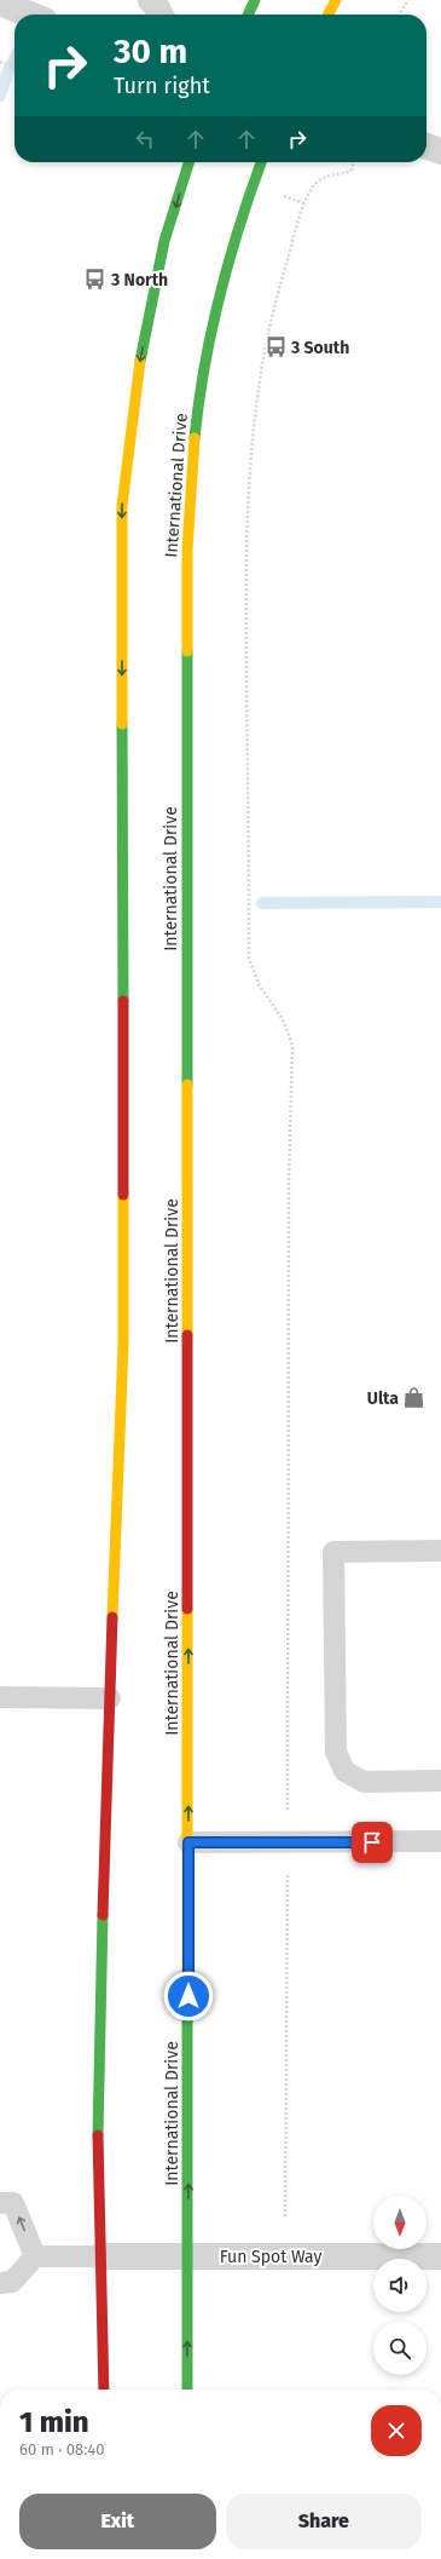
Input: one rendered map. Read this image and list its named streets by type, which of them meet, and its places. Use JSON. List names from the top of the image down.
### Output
{
  "streets": {
    "street": ["International Drive", "Fun Spot Way"]
  },
  "crossings": [
    ["International Drive", "Fun Spot Way"]
  ],
  "places": {
    "bus stop": ["3 North", "3 South"],
    "shop": ["Ulta"]
  },
  "north": "bottom",
  "page": {
    "turn": ["30 m", "Turn right"],
    "heading": ["1 min", "60 m · 08:40"],
    "buttons": ["Exit", "Share"]
  }
}
